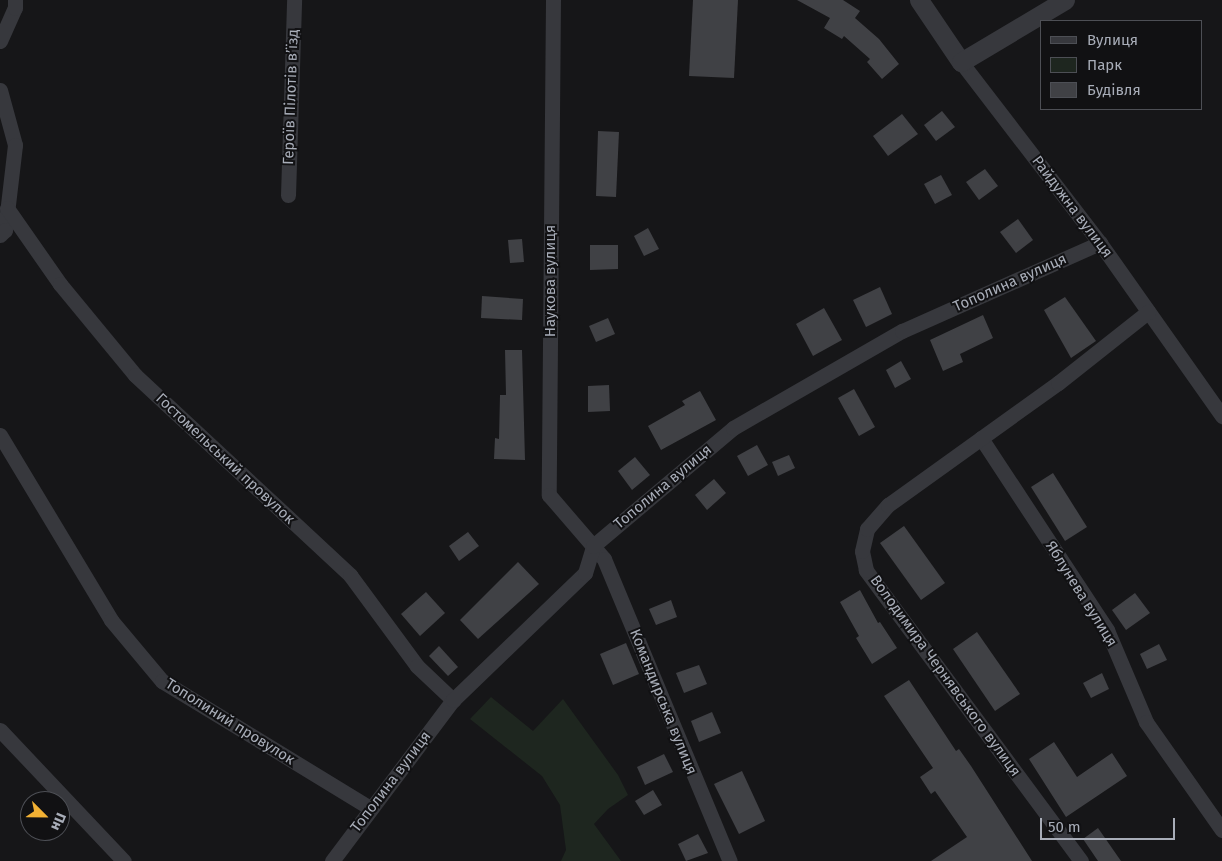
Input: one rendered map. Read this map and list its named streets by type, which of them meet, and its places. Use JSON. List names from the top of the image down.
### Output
{
  "streets": {
    "street": [
      "Героїв Пілотів в’їзд",
      "Райдужна вулиця",
      "Наукова вулиця",
      "Тополина вулиця",
      "Гостомельський провулок",
      "Яблунева вулиця",
      "Володимира Чернявського вулиця",
      "Командирська вулиця",
      "Тополиний провулок"
    ]
  },
  "crossings": [
    ["Райдужна вулиця", "Тополина вулиця"],
    ["Райдужна вулиця", "Володимира Чернявського вулиця"],
    ["Наукова вулиця", "Тополина вулиця"],
    ["Наукова вулиця", "Командирська вулиця"],
    ["Тополина вулиця", "Гостомельський провулок"],
    ["Тополина вулиця", "Командирська вулиця"],
    ["Тополина вулиця", "Тополиний провулок"],
    ["Яблунева вулиця", "Володимира Чернявського вулиця"]
  ],
  "legend": ["Вулиця", "Парк", "Будівля"],
  "scale_bar": "50 m",
  "north": "bottom right"
}
